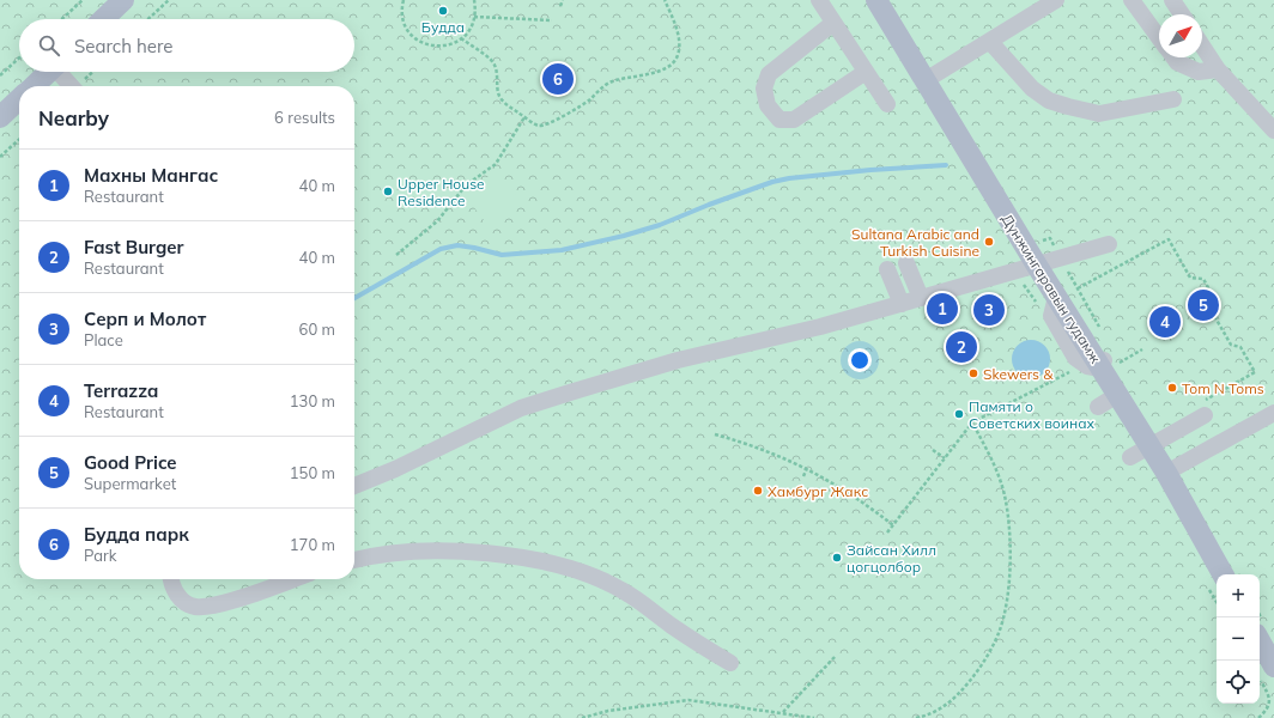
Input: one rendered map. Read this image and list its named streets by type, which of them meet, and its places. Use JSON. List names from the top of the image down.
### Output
{
  "streets": {
    "main road": ["Дүнжингаравын гудамж"]
  },
  "places": [
    "Будда",
    "Upper House Residence",
    "Sultana Arabic and Turkish Cuisine",
    "Skewers &",
    "Tom N Toms",
    "Памяти о Советских воинах",
    "Хамбург Жакс",
    "Зайсан Хилл цогцолбор"
  ],
  "north": "top right",
  "page": {
    "search": "Search here",
    "pins": [
      "6",
      "5",
      "1",
      "3",
      "4",
      "2"
    ],
    "heading": ["Nearby", "6 results"],
    "list": [
      {
        "mark": "1",
        "name": "Махны Мангас",
        "note": "Restaurant",
        "value": "40 m"
      },
      {
        "mark": "2",
        "name": "Fast Burger",
        "note": "Restaurant",
        "value": "40 m"
      },
      {
        "mark": "3",
        "name": "Серп и Молот",
        "note": "Place",
        "value": "60 m"
      },
      {
        "mark": "4",
        "name": "Terrazza",
        "note": "Restaurant",
        "value": "130 m"
      },
      {
        "mark": "5",
        "name": "Good Price",
        "note": "Supermarket",
        "value": "150 m"
      },
      {
        "mark": "6",
        "name": "Будда парк",
        "note": "Park",
        "value": "170 m"
      }
    ],
    "map_buttons": ["+", "−"]
  }
}
